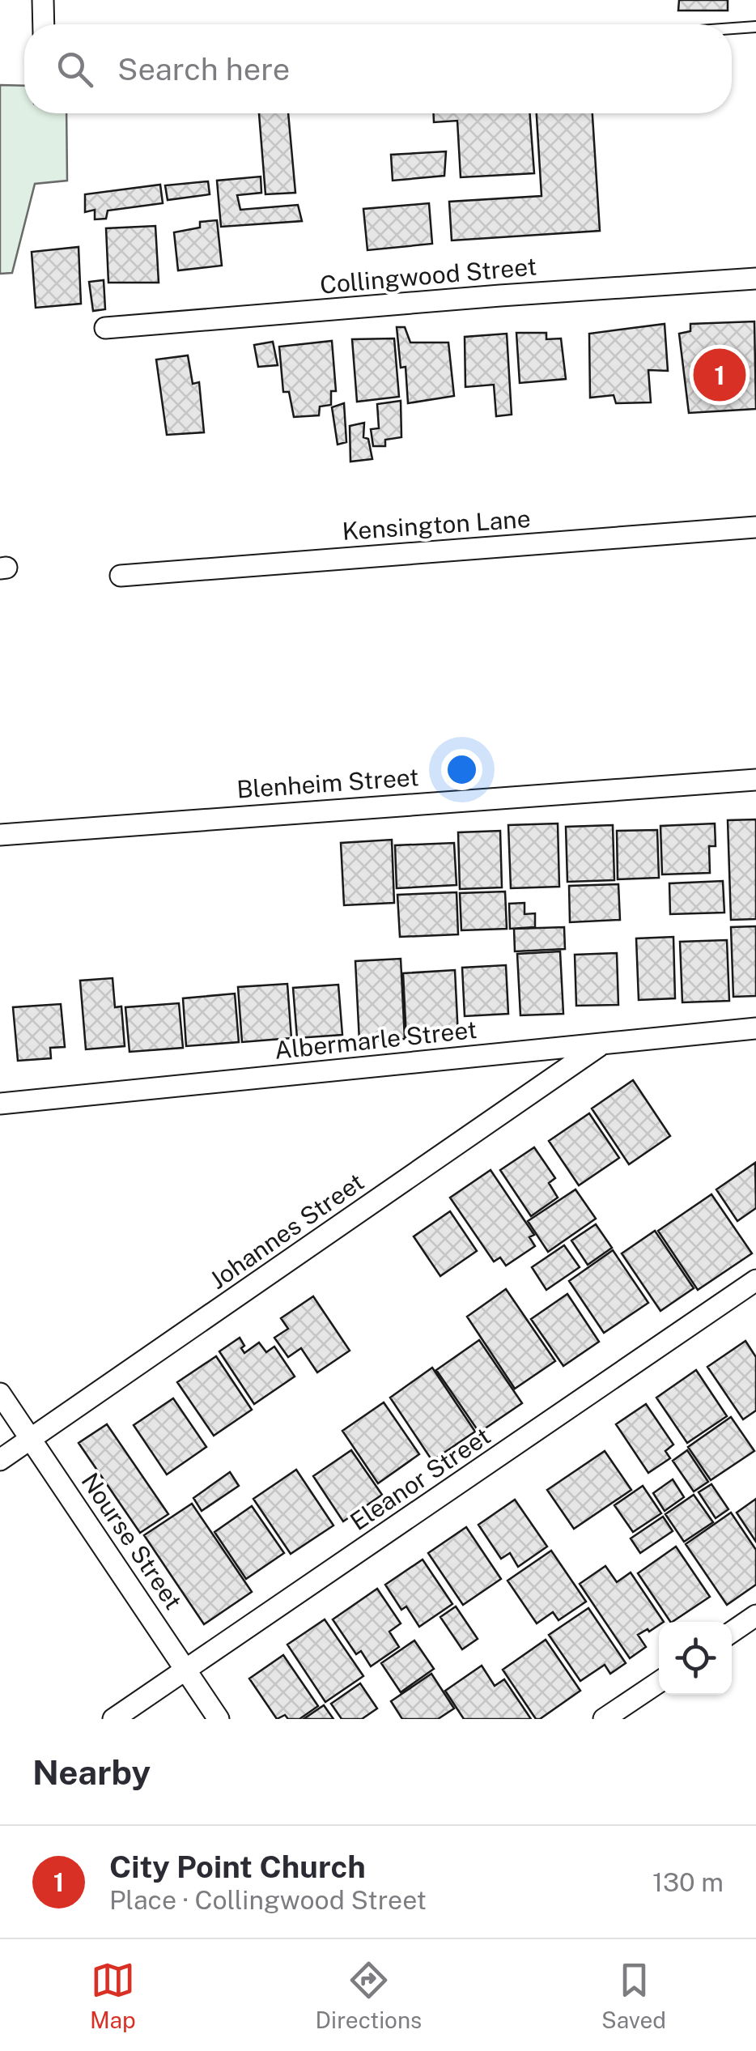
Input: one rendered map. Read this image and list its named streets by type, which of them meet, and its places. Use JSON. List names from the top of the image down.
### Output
{
  "streets": {
    "street": [
      "Collingwood Street",
      "Kensington Lane",
      "Blenheim Street",
      "Albermarle Street",
      "Johannes Street",
      "Eleanor Street",
      "Nourse Street"
    ]
  },
  "crossings": [
    ["Albermarle Street", "Johannes Street"],
    ["Johannes Street", "Nourse Street"],
    ["Eleanor Street", "Nourse Street"]
  ],
  "page": {
    "search": "Search here",
    "pins": "1",
    "heading": "Nearby",
    "list": [
      {
        "mark": "1",
        "name": "City Point Church",
        "note": "Place · Collingwood Street",
        "value": "130 m"
      }
    ],
    "nav": ["Map", "Directions", "Saved"]
  }
}
